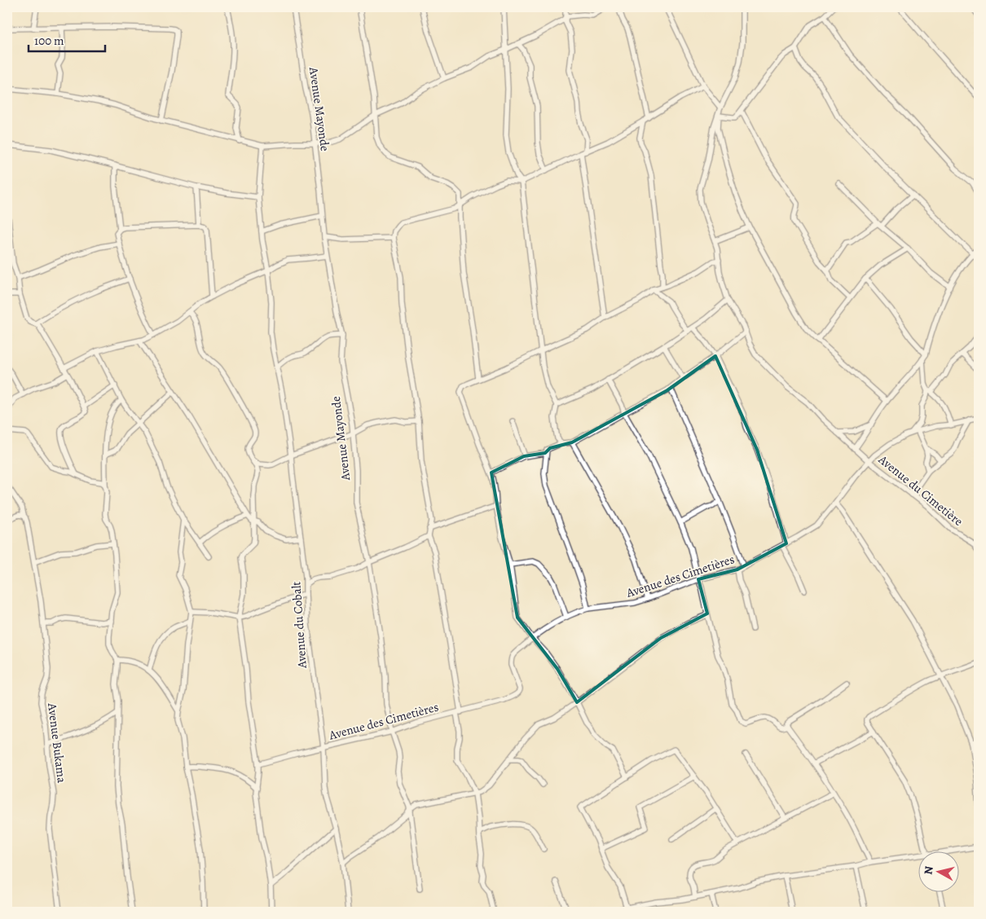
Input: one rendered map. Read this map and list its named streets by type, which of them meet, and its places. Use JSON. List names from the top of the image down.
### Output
{
  "streets": {
    "street": [
      "Avenue Mayonde",
      "Avenue du Cimetière",
      "Avenue des Cimetières",
      "Avenue du Cobalt",
      "Avenue Bukama"
    ]
  },
  "crossings": [
    ["Avenue Mayonde", "Avenue des Cimetières"],
    ["Avenue du Cimetière", "Avenue des Cimetières"],
    ["Avenue des Cimetières", "Avenue du Cobalt"]
  ],
  "scale_bar": "100 m",
  "north": "left"
}
